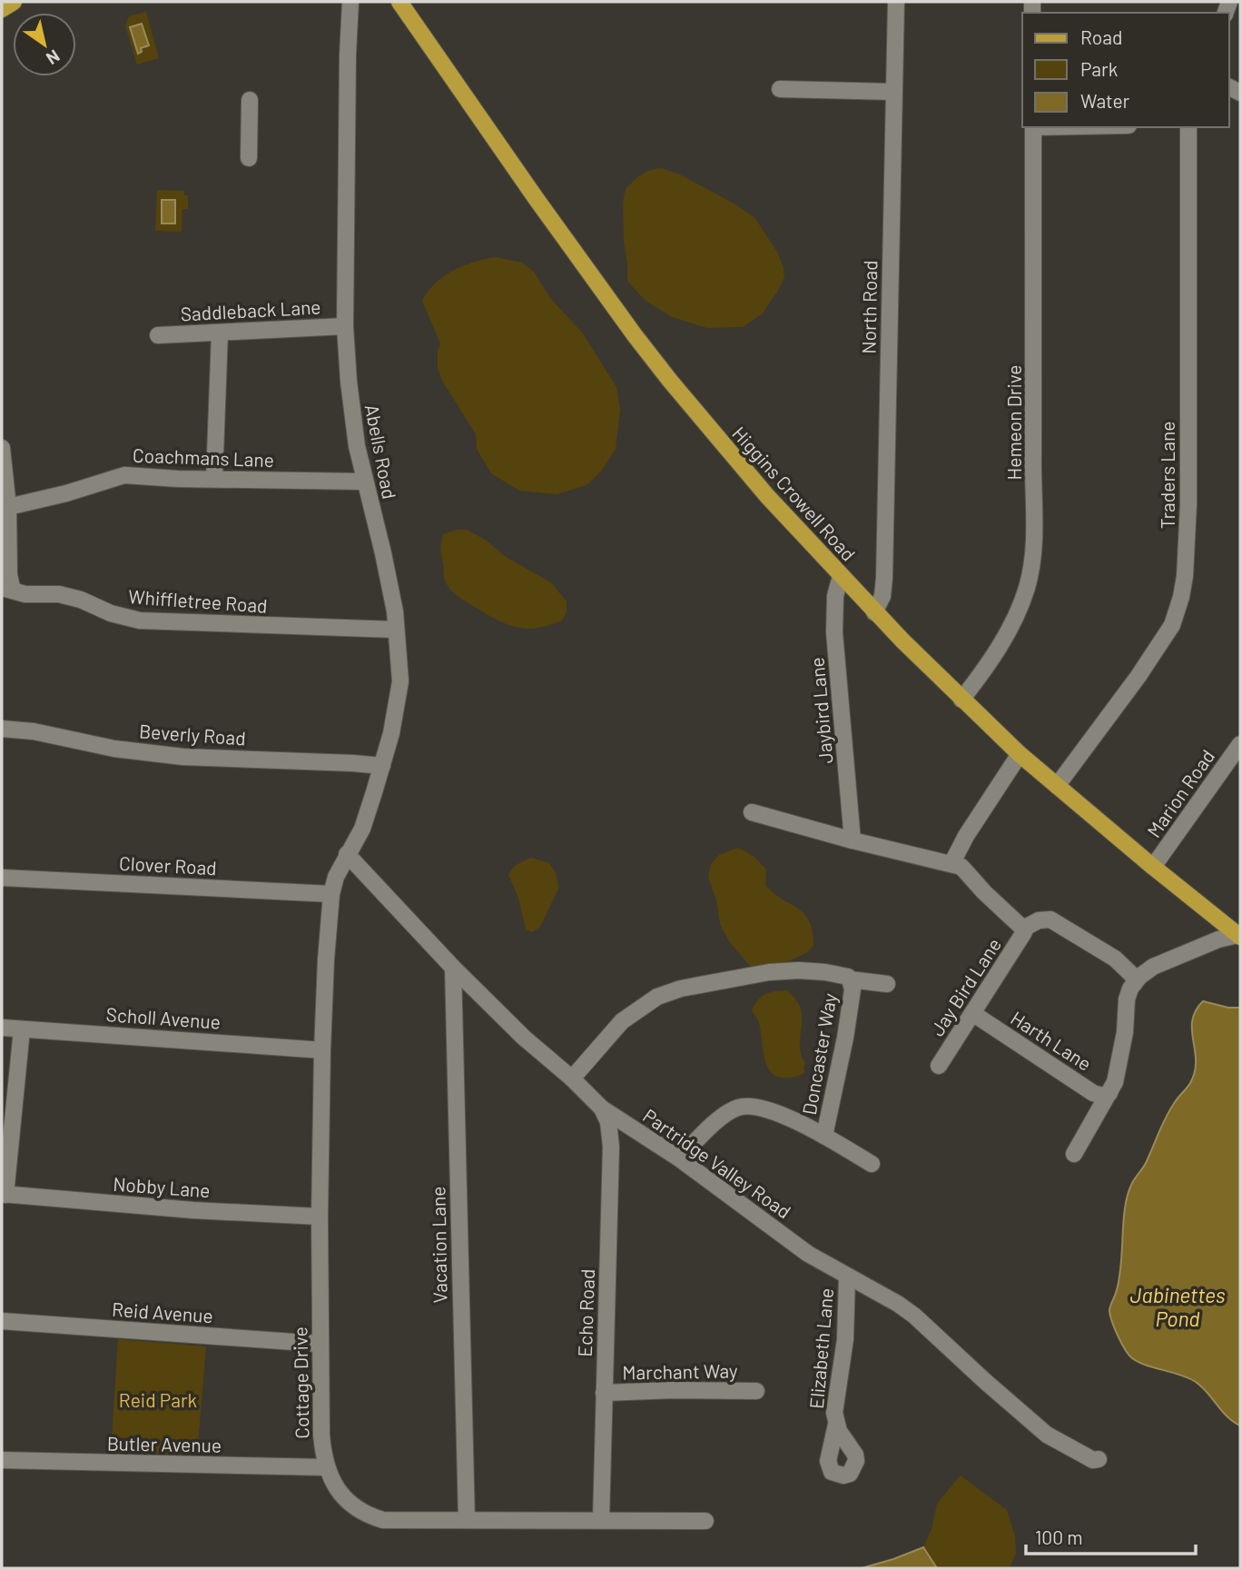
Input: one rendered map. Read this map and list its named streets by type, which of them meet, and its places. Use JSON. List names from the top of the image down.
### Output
{
  "streets": {
    "main road": ["Higgins Crowell Road"],
    "street": [
      "North Road",
      "Saddleback Lane",
      "Hemeon Drive",
      "Abells Road",
      "Coachmans Lane",
      "Traders Lane",
      "Whiffletree Road",
      "Jaybird Lane",
      "Beverly Road",
      "Marion Road",
      "Clover Road",
      "Jay Bird Lane",
      "Scholl Avenue",
      "Harth Lane",
      "Doncaster Way",
      "Partridge Valley Road",
      "Nobby Lane",
      "Vacation Lane",
      "Reid Avenue",
      "Echo Road",
      "Elizabeth Lane",
      "Marchant Way",
      "Cottage Drive",
      "Butler Avenue"
    ]
  },
  "crossings": [
    ["North Road", "Higgins Crowell Road"],
    ["Saddleback Lane", "Abells Road"],
    ["Hemeon Drive", "Higgins Crowell Road"],
    ["Abells Road", "Coachmans Lane"],
    ["Abells Road", "Whiffletree Road"],
    ["Abells Road", "Beverly Road"],
    ["Abells Road", "Clover Road"],
    ["Abells Road", "Partridge Valley Road"],
    ["Abells Road", "Cottage Drive"],
    ["Traders Lane", "Higgins Crowell Road"],
    ["Higgins Crowell Road", "Jaybird Lane"],
    ["Higgins Crowell Road", "Marion Road"],
    ["Clover Road", "Cottage Drive"],
    ["Jay Bird Lane", "Harth Lane"],
    ["Scholl Avenue", "Cottage Drive"],
    ["Partridge Valley Road", "Vacation Lane"],
    ["Partridge Valley Road", "Echo Road"],
    ["Partridge Valley Road", "Elizabeth Lane"],
    ["Nobby Lane", "Cottage Drive"],
    ["Vacation Lane", "Cottage Drive"],
    ["Reid Avenue", "Cottage Drive"],
    ["Echo Road", "Marchant Way"],
    ["Echo Road", "Cottage Drive"],
    ["Cottage Drive", "Butler Avenue"]
  ],
  "water": ["Jabinettes Pond"],
  "parks": ["Reid Park"],
  "legend": ["Road", "Park", "Water"],
  "scale_bar": "100 m",
  "north": "bottom right"
}
